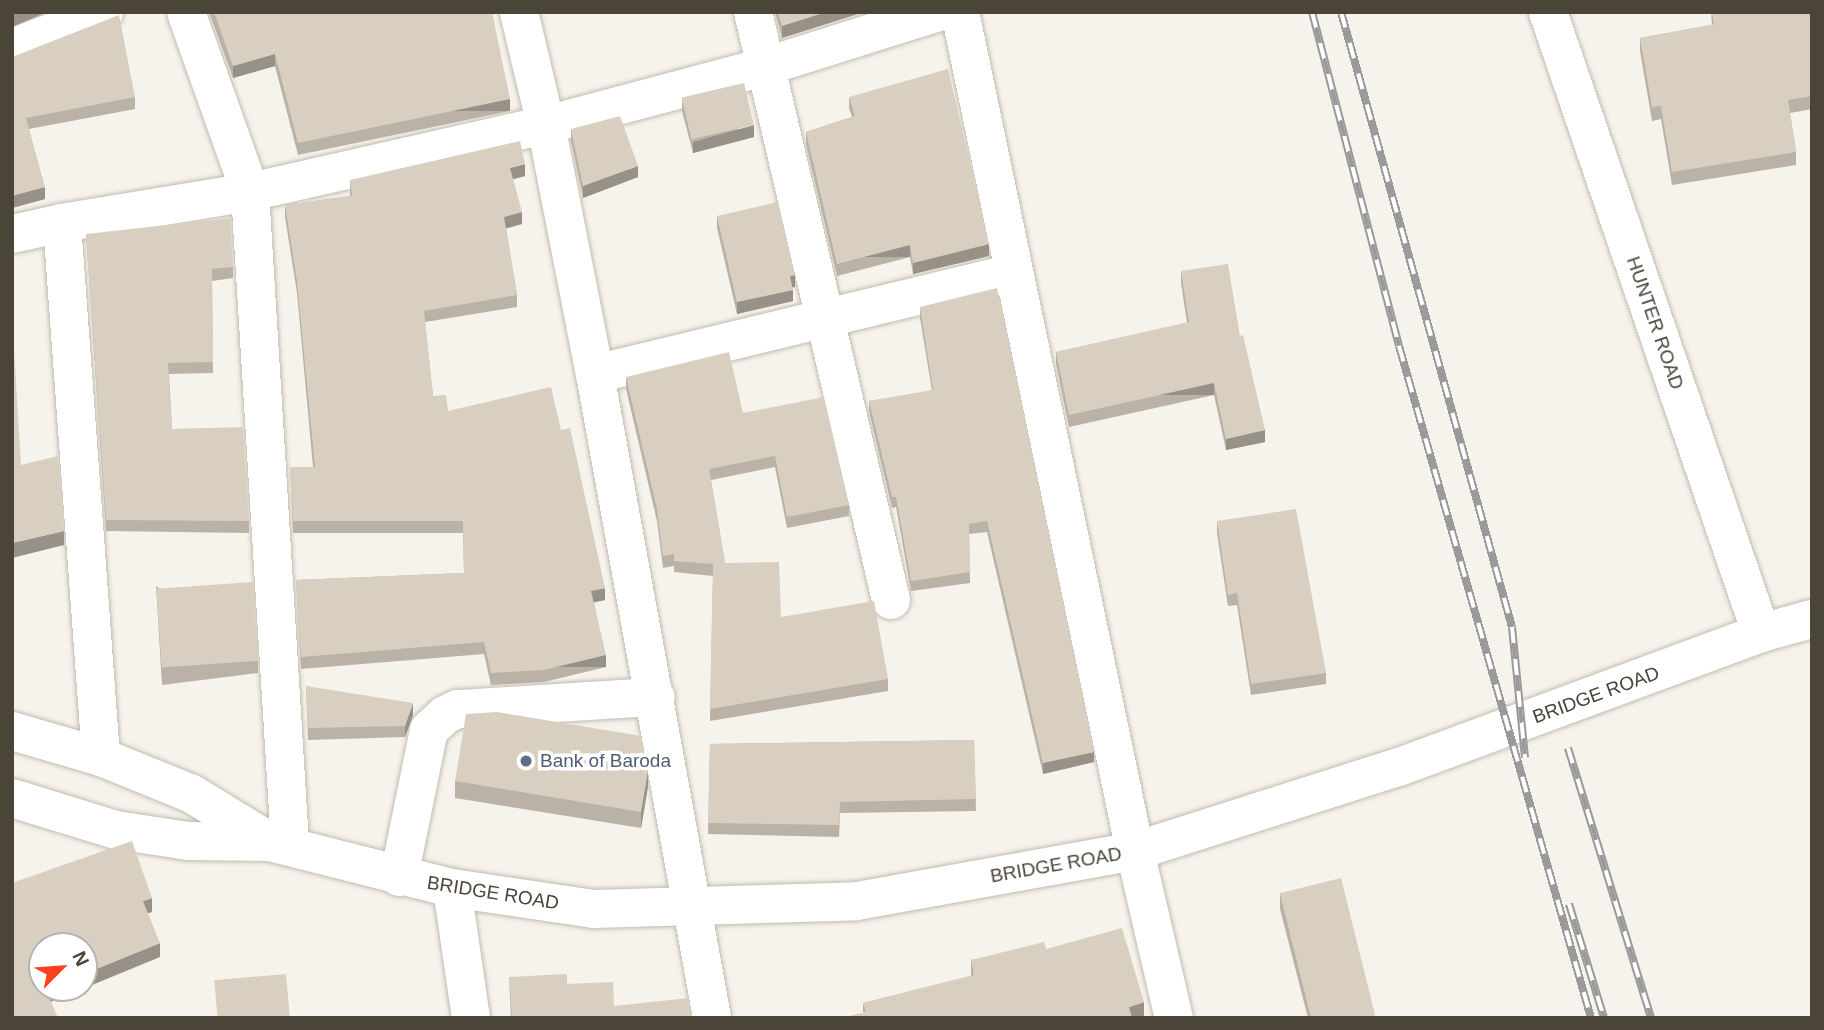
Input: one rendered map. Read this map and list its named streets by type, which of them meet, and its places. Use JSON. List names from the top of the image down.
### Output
{
  "streets": {
    "street": ["HUNTER ROAD", "BRIDGE ROAD"]
  },
  "crossings": [
    ["HUNTER ROAD", "BRIDGE ROAD"]
  ],
  "places": ["Bank of Baroda"],
  "north": "top right"
}
